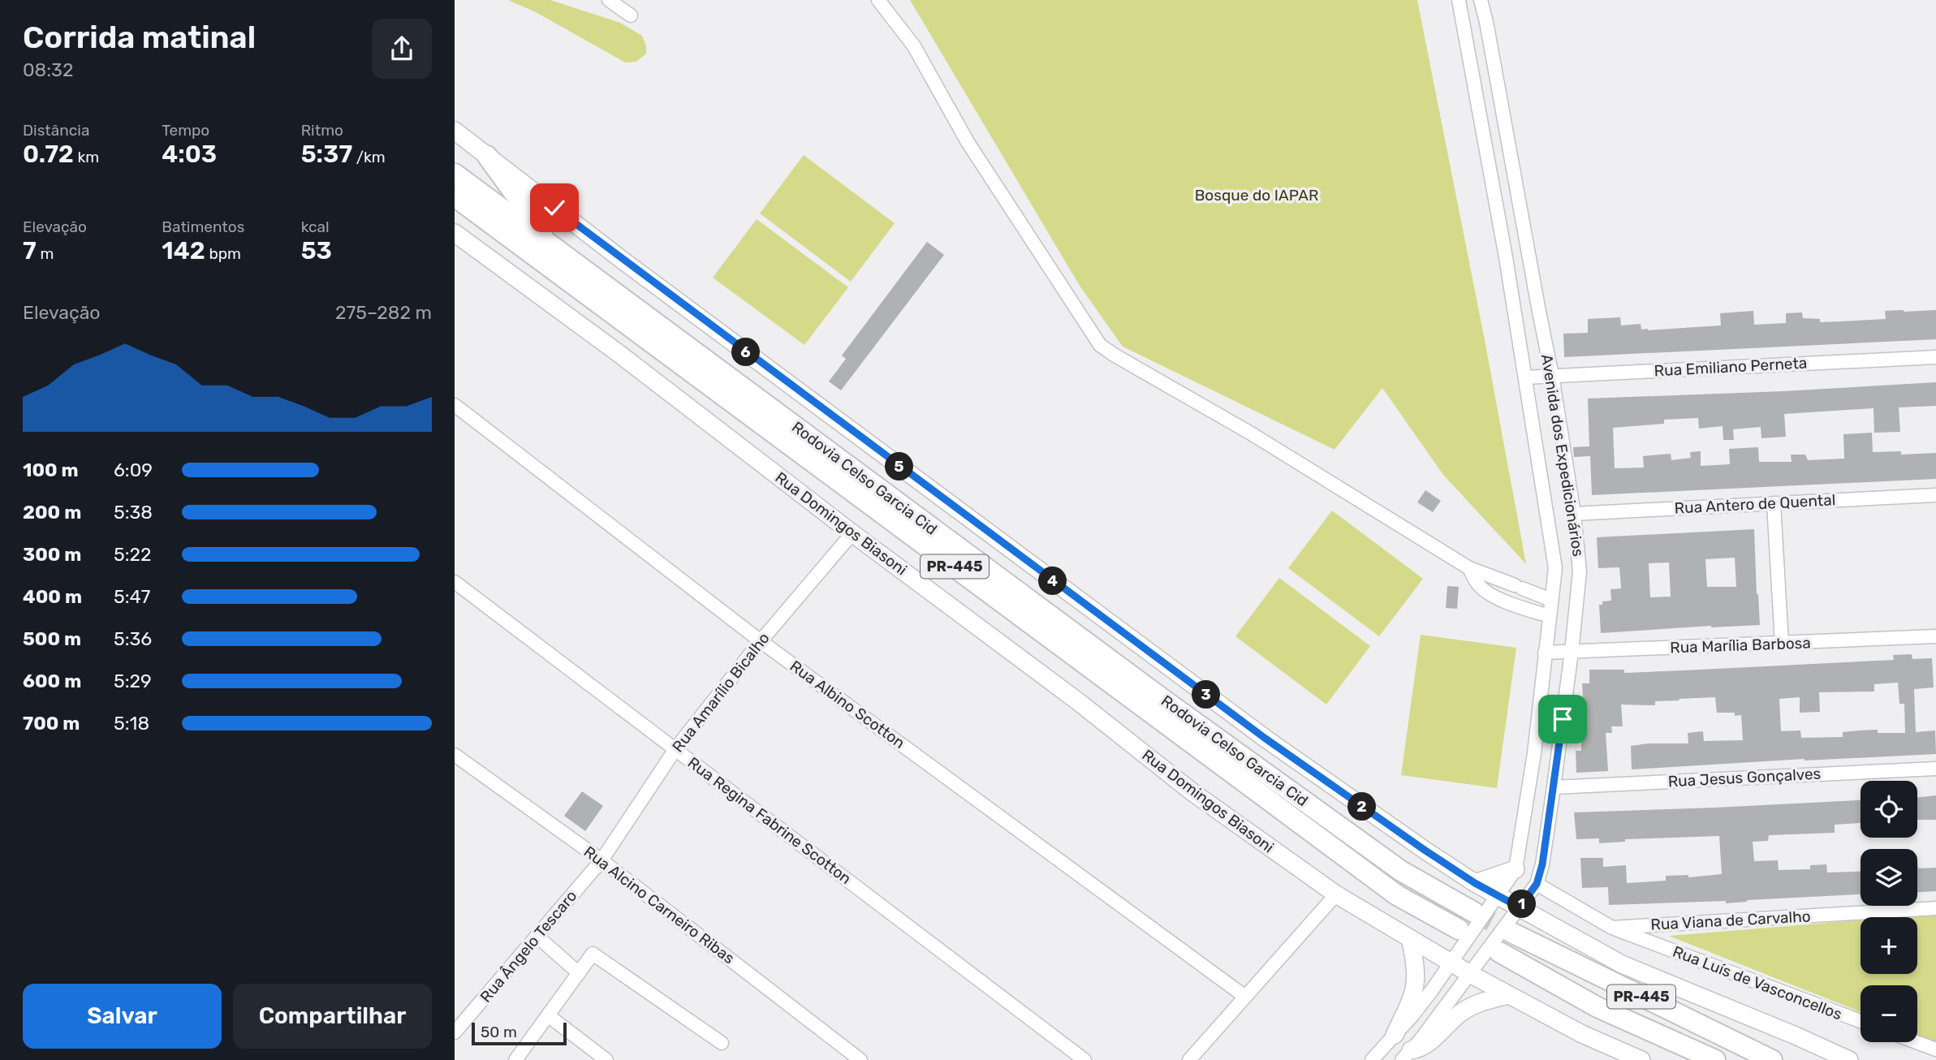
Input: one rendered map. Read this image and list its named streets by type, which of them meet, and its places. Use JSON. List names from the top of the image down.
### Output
{
  "streets": {
    "highway": ["Rodovia Celso Garcia Cid", "PR-445"],
    "main road": ["Rua Domingos Biasoni"],
    "street": [
      "Rua Emiliano Perneta",
      "Avenida dos Expedicionários",
      "Rua Antero de Quental",
      "Rua Marília Barbosa",
      "Rua Amarílio Bicalho",
      "Rua Albino Scotton",
      "Rua Jesus Gonçalves",
      "Rua Regina Fabrine Scotton",
      "Rua Alcino Carneiro Ribas",
      "Rua Viana de Carvalho",
      "Rua Ângelo Tescaro",
      "Rua Luís de Vasconcellos"
    ]
  },
  "crossings": [
    ["Rua Emiliano Perneta", "Avenida dos Expedicionários"],
    ["Avenida dos Expedicionários", "Rua Antero de Quental"],
    ["Avenida dos Expedicionários", "PR-445"],
    ["Avenida dos Expedicionários", "Rua Marília Barbosa"],
    ["Avenida dos Expedicionários", "Rua Jesus Gonçalves"],
    ["Rua Domingos Biasoni", "Rua Amarílio Bicalho"],
    ["Rua Amarílio Bicalho", "Rua Albino Scotton"],
    ["Rua Amarílio Bicalho", "Rua Regina Fabrine Scotton"],
    ["Rua Amarílio Bicalho", "Rua Alcino Carneiro Ribas"],
    ["Rua Amarílio Bicalho", "Rua Ângelo Tescaro"],
    ["Rua Alcino Carneiro Ribas", "Rua Ângelo Tescaro"],
    ["Rua Viana de Carvalho", "Rua Luís de Vasconcellos"]
  ],
  "parks": ["Bosque do IAPAR"],
  "scale_bar": "50 m",
  "page": {
    "heading": ["Corrida matinal", "08:32"],
    "stats": [
      ["Distância", "0.72 km"],
      ["Tempo", "4:03"],
      ["Ritmo", "5:37 /km"],
      ["Elevação", "7 m"],
      ["Batimentos", "142 bpm"],
      ["kcal", "53"]
    ],
    "chart": ["Elevação", "275–282 m"],
    "pins": [
      "6",
      "5",
      "4",
      "3",
      "2",
      "1"
    ],
    "list": [
      {
        "name": "100 m",
        "note": "6:09"
      },
      {
        "name": "200 m",
        "note": "5:38"
      },
      {
        "name": "300 m",
        "note": "5:22"
      },
      {
        "name": "400 m",
        "note": "5:47"
      },
      {
        "name": "500 m",
        "note": "5:36"
      },
      {
        "name": "600 m",
        "note": "5:29"
      },
      {
        "name": "700 m",
        "note": "5:18"
      }
    ],
    "map_buttons": ["+", "−"],
    "buttons": ["Salvar", "Compartilhar"],
    "scale": "50 m"
  }
}
